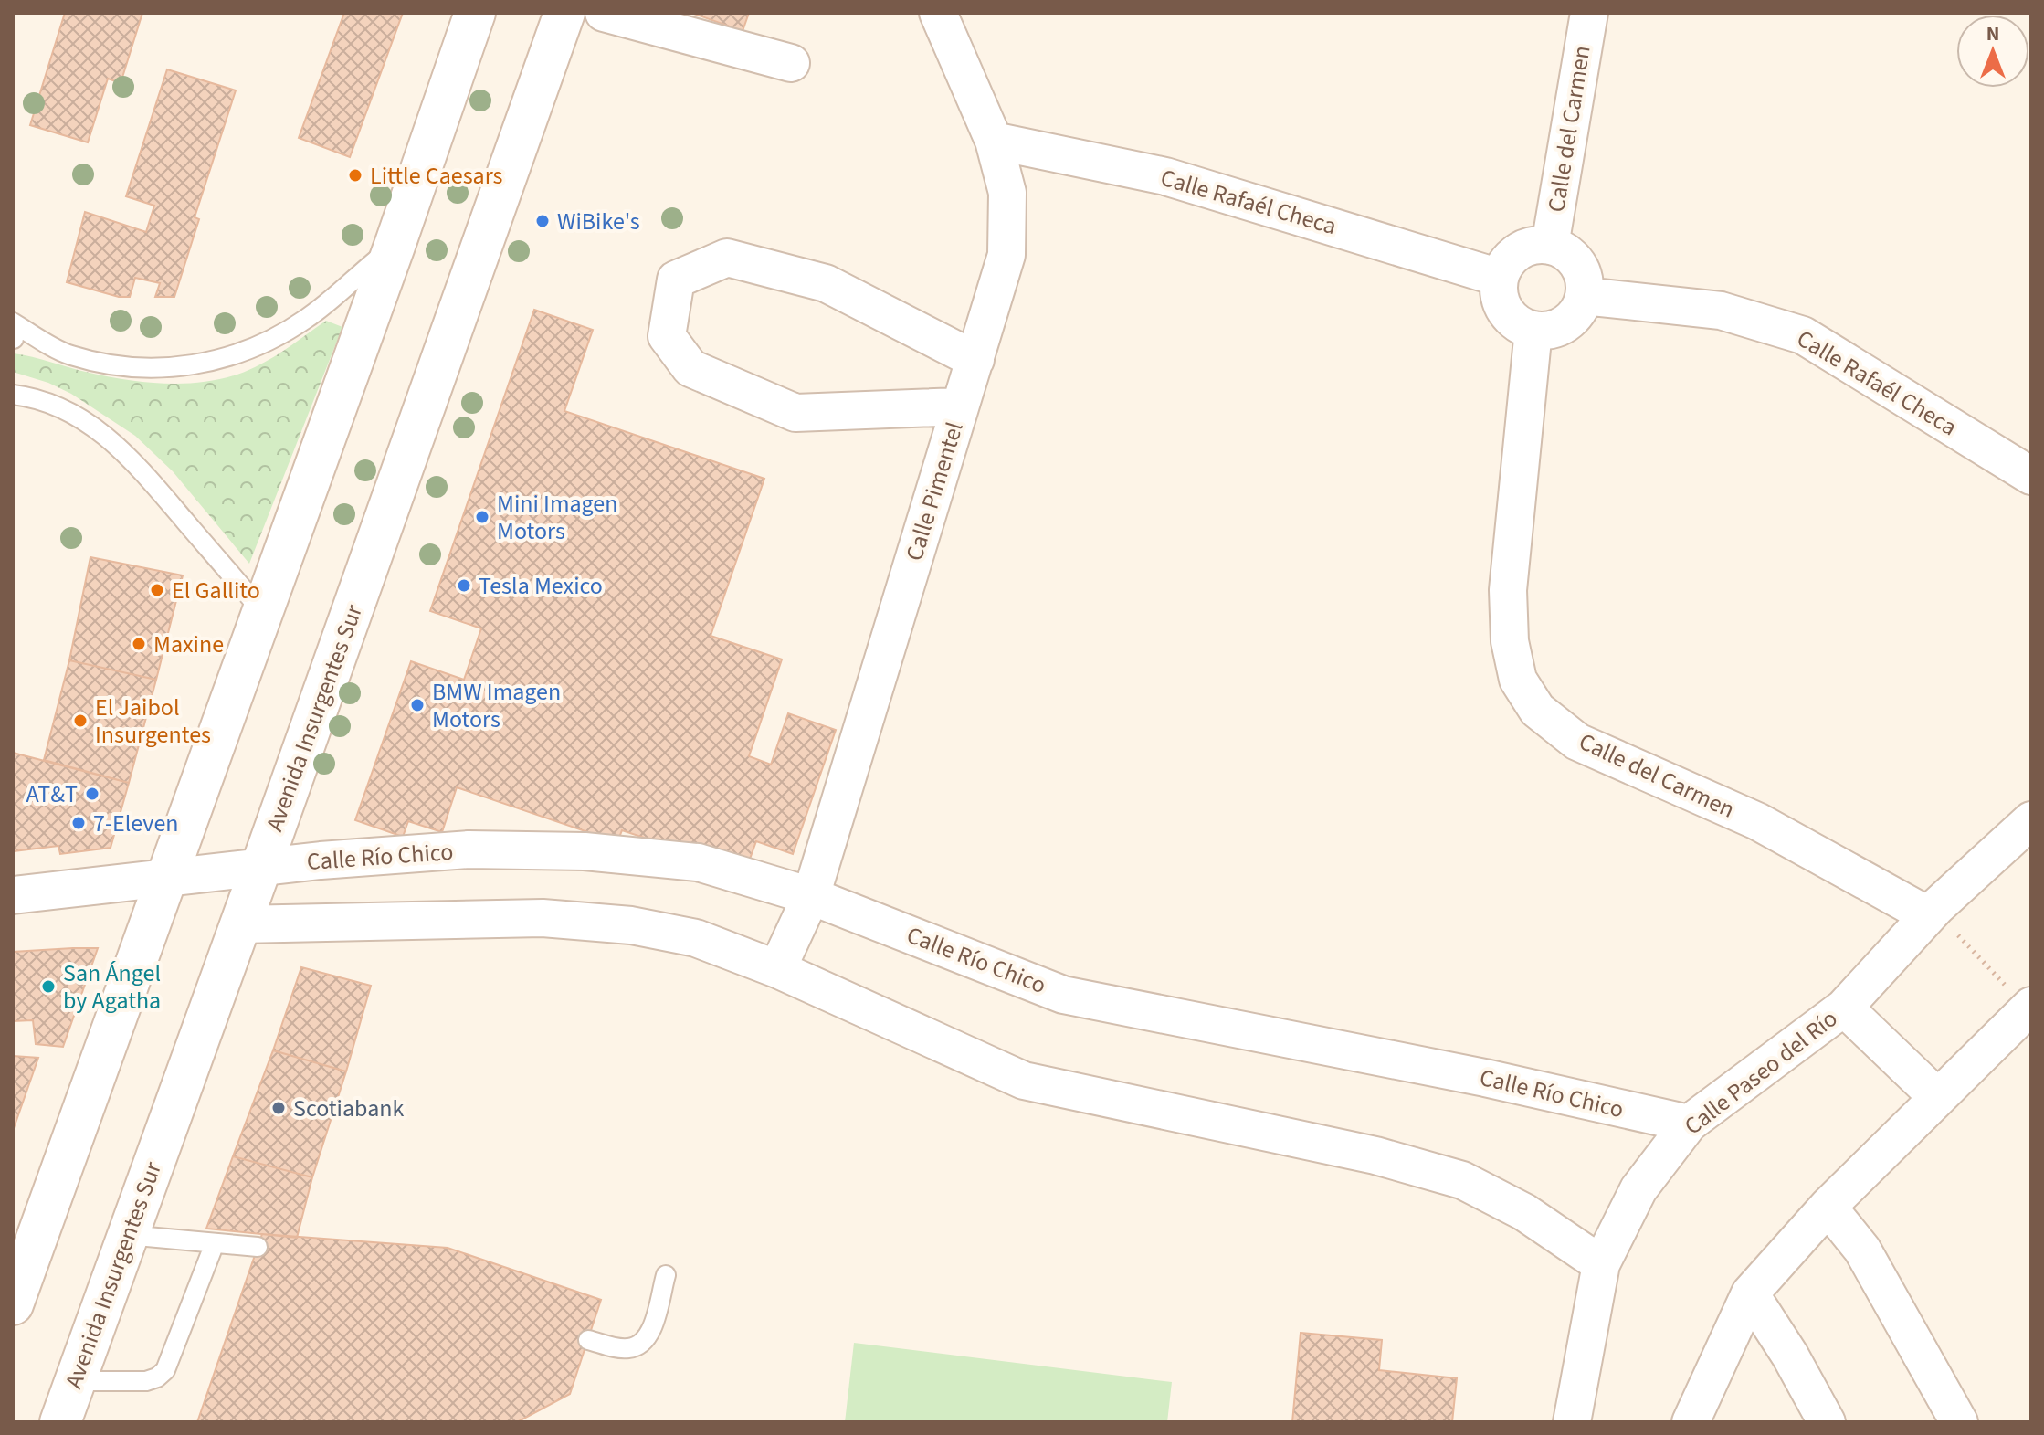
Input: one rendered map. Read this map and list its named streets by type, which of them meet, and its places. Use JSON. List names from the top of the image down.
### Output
{
  "streets": {
    "main road": ["Avenida Insurgentes Sur"],
    "street": [
      "Calle del Carmen",
      "Calle Rafaél Checa",
      "Calle Pimentel",
      "Calle Río Chico",
      "Calle Paseo del Río"
    ]
  },
  "crossings": [
    ["Calle del Carmen", "Calle Rafaél Checa"],
    ["Calle del Carmen", "Calle Paseo del Río"],
    ["Calle Rafaél Checa", "Calle Pimentel"],
    ["Calle Pimentel", "Calle Río Chico"],
    ["Avenida Insurgentes Sur", "Calle Río Chico"],
    ["Calle Río Chico", "Calle Paseo del Río"]
  ],
  "places": [
    "Little Caesars",
    "WiBike's",
    "Mini Imagen Motors",
    "Tesla Mexico",
    "El Gallito",
    "Maxine",
    "BMW Imagen Motors",
    "El Jaibol Insurgentes",
    "AT&T",
    "7-Eleven",
    "San Ángel by Agatha",
    "Scotiabank"
  ],
  "north": "top"
}
